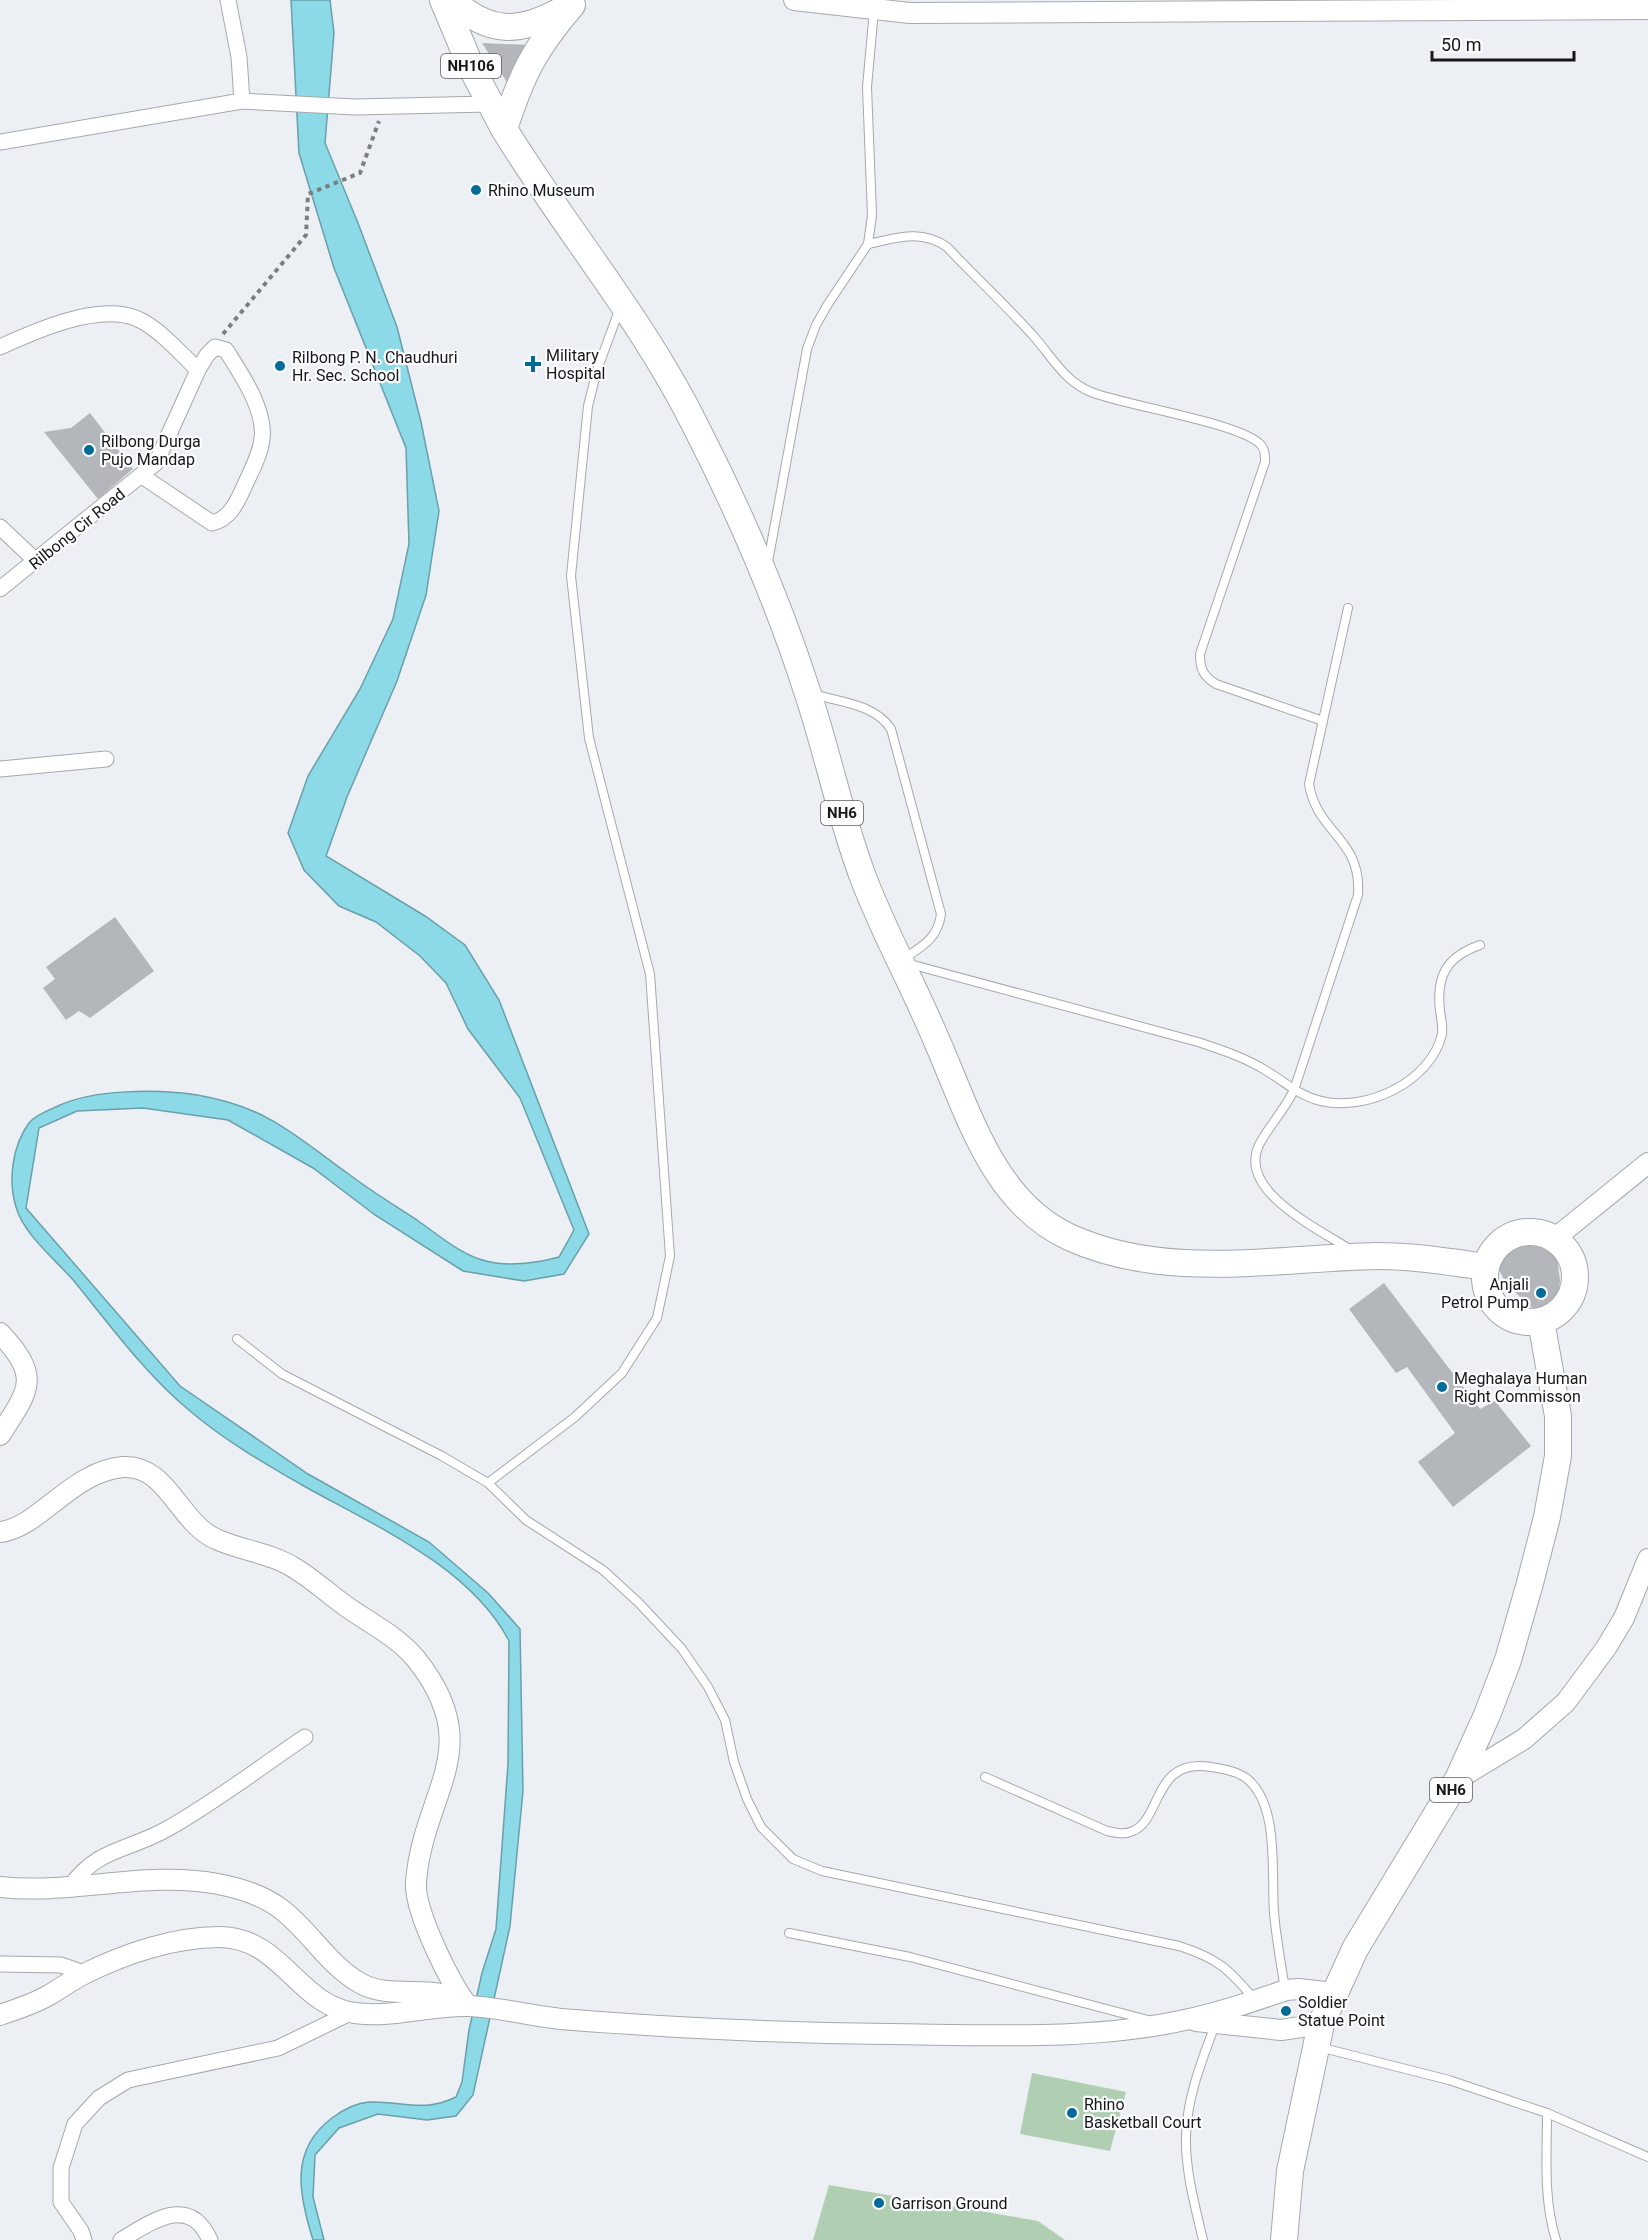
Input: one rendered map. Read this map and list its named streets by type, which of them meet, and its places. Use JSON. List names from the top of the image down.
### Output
{
  "streets": {
    "highway": ["NH106", "NH6"],
    "street": ["Rilbong Cir Road"]
  },
  "crossings": [
    ["NH106", "NH6"]
  ],
  "places": {
    "other": [
      "Rhino Museum",
      "Rilbong P. N. Chaudhuri Hr. Sec. School",
      "Rilbong Durga Pujo Mandap",
      "Anjali Petrol Pump",
      "Meghalaya Human Right Commisson",
      "Soldier Statue Point",
      "Rhino Basketball Court",
      "Garrison Ground"
    ],
    "health": ["Military Hospital"]
  },
  "scale_bar": "50 m"
}
